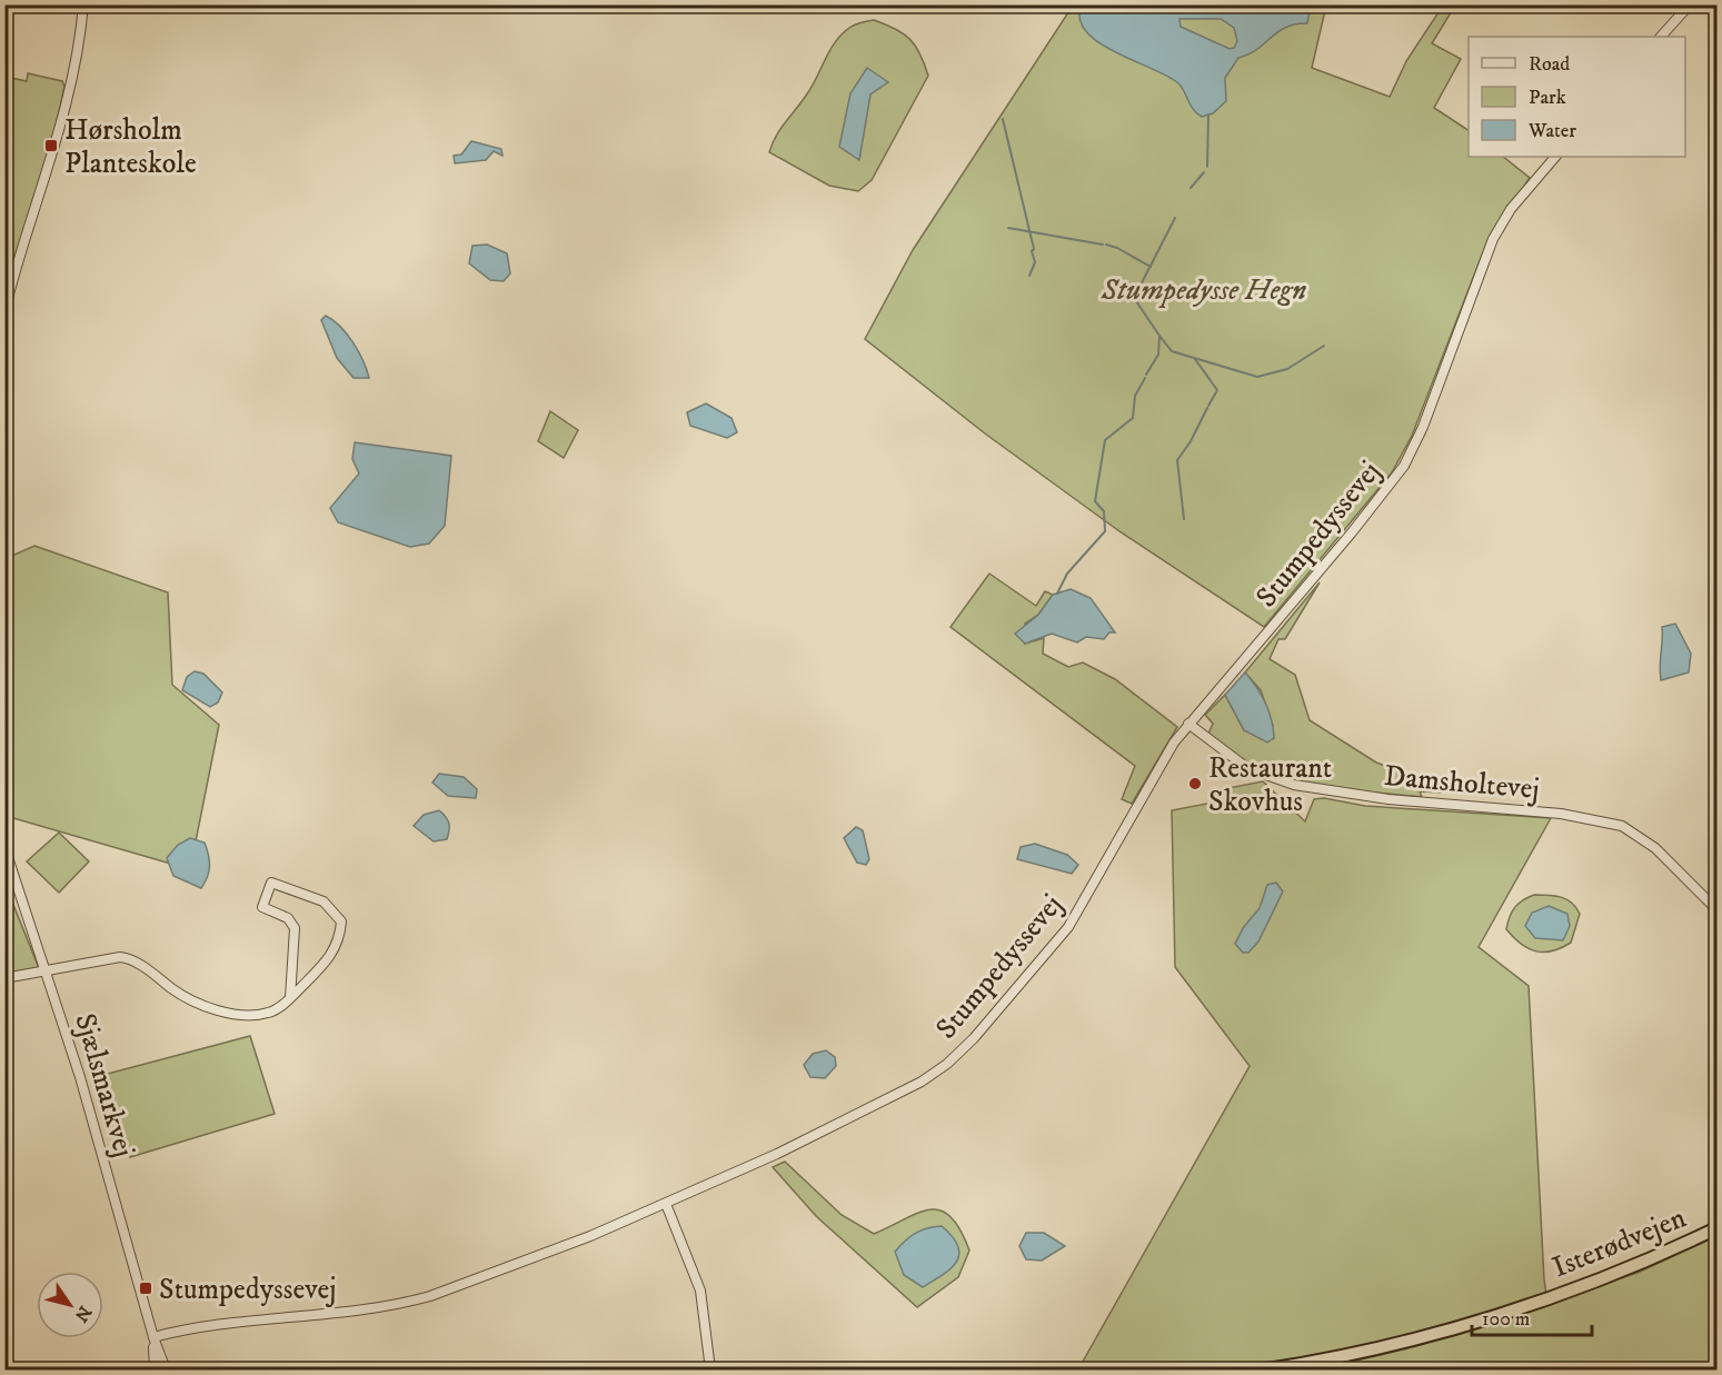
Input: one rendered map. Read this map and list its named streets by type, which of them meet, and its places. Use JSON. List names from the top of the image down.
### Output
{
  "streets": {
    "highway": ["Isterødvejen"],
    "street": ["Stumpedyssevej", "Damsholtevej", "Sjælsmarkvej"]
  },
  "crossings": [
    ["Stumpedyssevej", "Damsholtevej"],
    ["Stumpedyssevej", "Sjælsmarkvej"]
  ],
  "parks": ["Stumpedysse Hegn"],
  "places": {
    "transit": ["Hørsholm Planteskole", "Stumpedyssevej"],
    "other": ["Restaurant Skovhus"]
  },
  "legend": ["Road", "Park", "Water"],
  "scale_bar": "100 m",
  "north": "bottom right"
}
